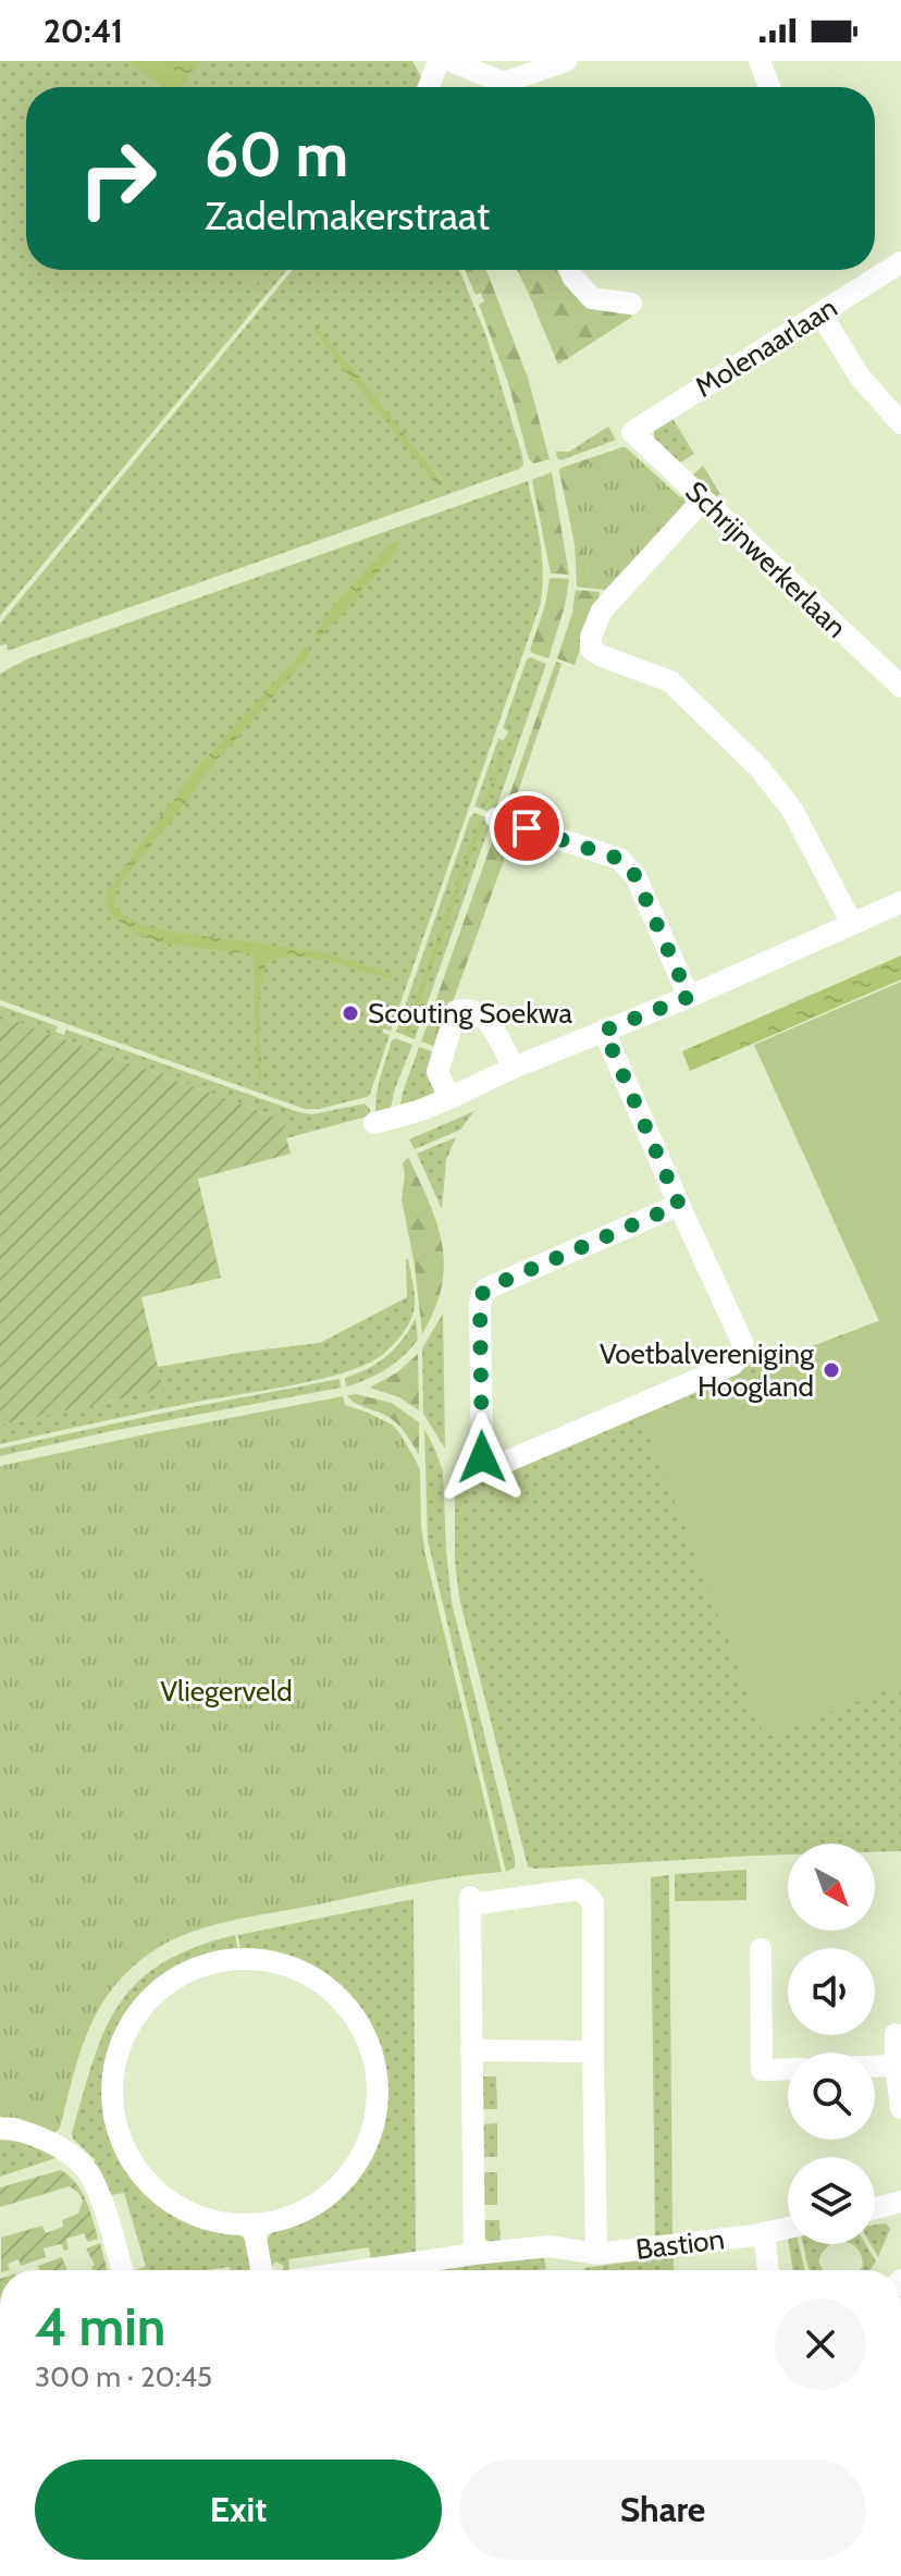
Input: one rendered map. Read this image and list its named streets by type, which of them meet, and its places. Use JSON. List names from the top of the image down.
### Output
{
  "streets": {
    "street": ["Molenaarlaan", "Schrijnwerkerlaan", "Bastion"]
  },
  "crossings": [
    ["Molenaarlaan", "Schrijnwerkerlaan"]
  ],
  "parks": ["Vliegerveld"],
  "places": ["Scouting Soekwa", "Voetbalvereniging Hoogland"],
  "north": "bottom right",
  "page": {
    "status": "20:41",
    "turn": ["60 m", "Zadelmakerstraat"],
    "heading": ["4 min", "300 m · 20:45"],
    "buttons": ["Exit", "Share"]
  }
}
